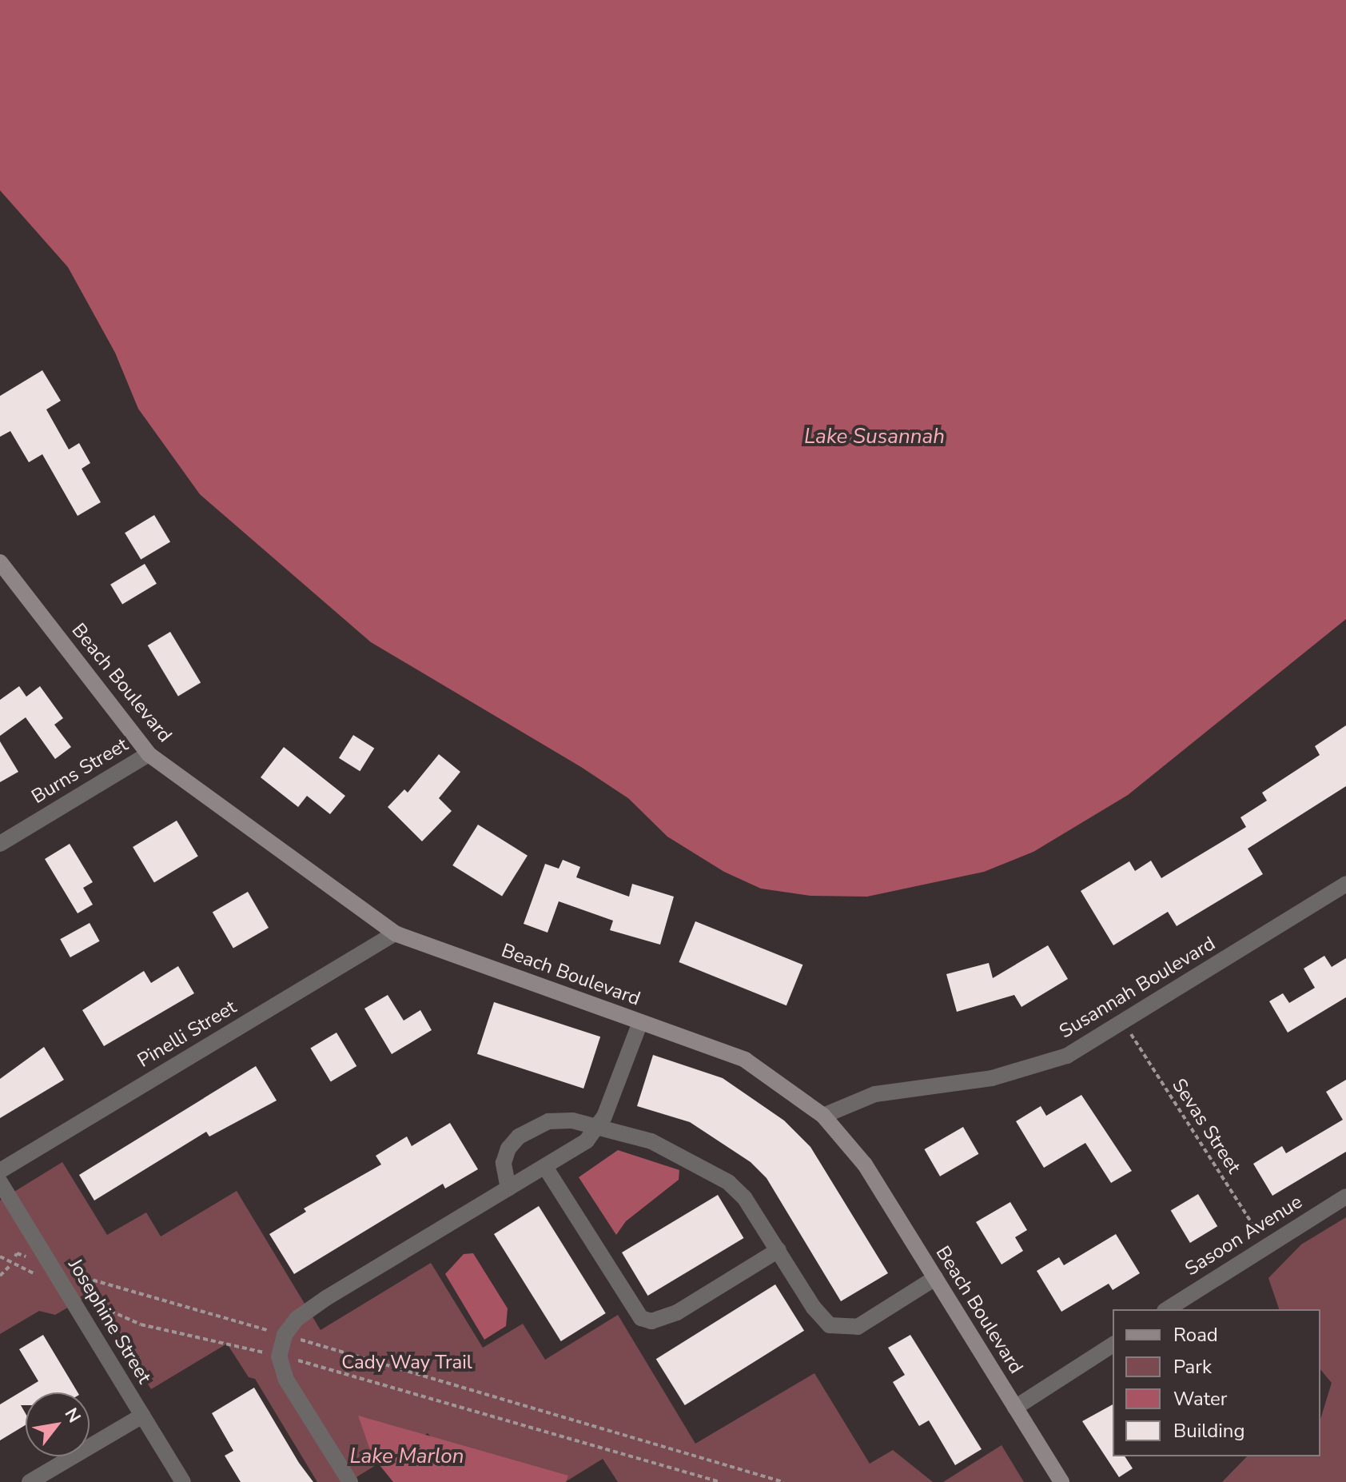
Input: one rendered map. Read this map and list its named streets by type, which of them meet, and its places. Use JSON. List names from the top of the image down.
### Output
{
  "streets": {
    "street": [
      "Beach Boulevard",
      "Burns Street",
      "Susannah Boulevard",
      "Pinelli Street",
      "Sasoon Avenue",
      "Josephine Street"
    ],
    "path": ["Sevas Street"]
  },
  "crossings": [
    ["Beach Boulevard", "Burns Street"],
    ["Beach Boulevard", "Susannah Boulevard"],
    ["Beach Boulevard", "Pinelli Street"],
    ["Susannah Boulevard", "Sevas Street"],
    ["Sevas Street", "Sasoon Avenue"]
  ],
  "water": ["Lake Susannah", "Lake Marlon"],
  "parks": ["Cady Way Trail"],
  "legend": [
    "Road",
    "Park",
    "Water",
    "Building"
  ],
  "north": "top right"
}
